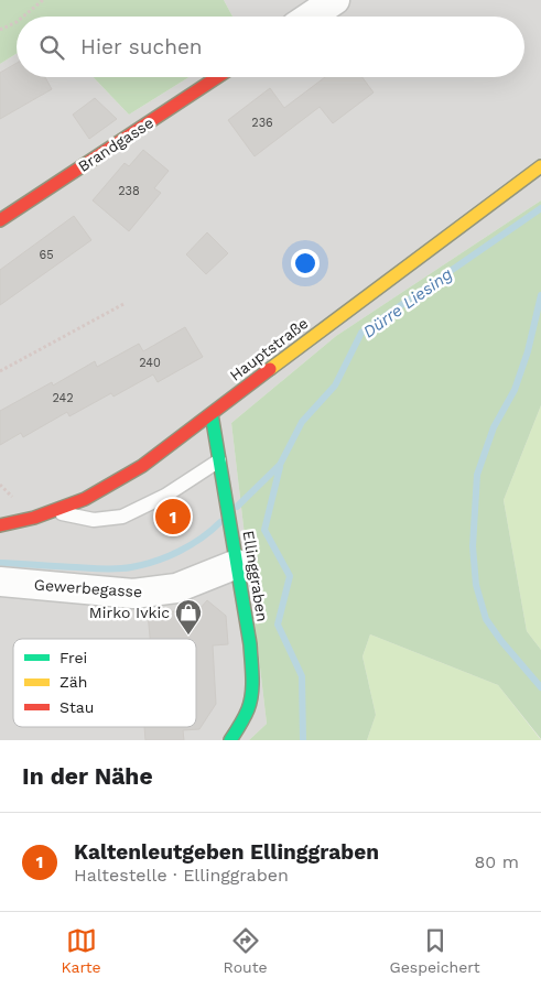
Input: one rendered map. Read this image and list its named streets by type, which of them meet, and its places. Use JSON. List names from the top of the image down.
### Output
{
  "streets": {
    "main road": ["Brandgasse", "Hauptstraße", "Ellinggraben"],
    "street": ["Gewerbegasse"]
  },
  "crossings": [
    ["Hauptstraße", "Ellinggraben"],
    ["Ellinggraben", "Gewerbegasse"]
  ],
  "water": ["Dürre Liesing"],
  "places": {
    "shop": ["Mirko Ivkic"]
  },
  "house_numbers": [
    "236",
    "238",
    "65",
    "240",
    "242"
  ],
  "legend": ["Frei", "Zäh", "Stau"],
  "page": {
    "search": "Hier suchen",
    "pins": "1",
    "heading": "In der Nähe",
    "list": [
      {
        "mark": "1",
        "name": "Kaltenleutgeben Ellinggraben",
        "note": "Haltestelle · Ellinggraben",
        "value": "80 m"
      }
    ],
    "nav": ["Karte", "Route", "Gespeichert"]
  }
}
